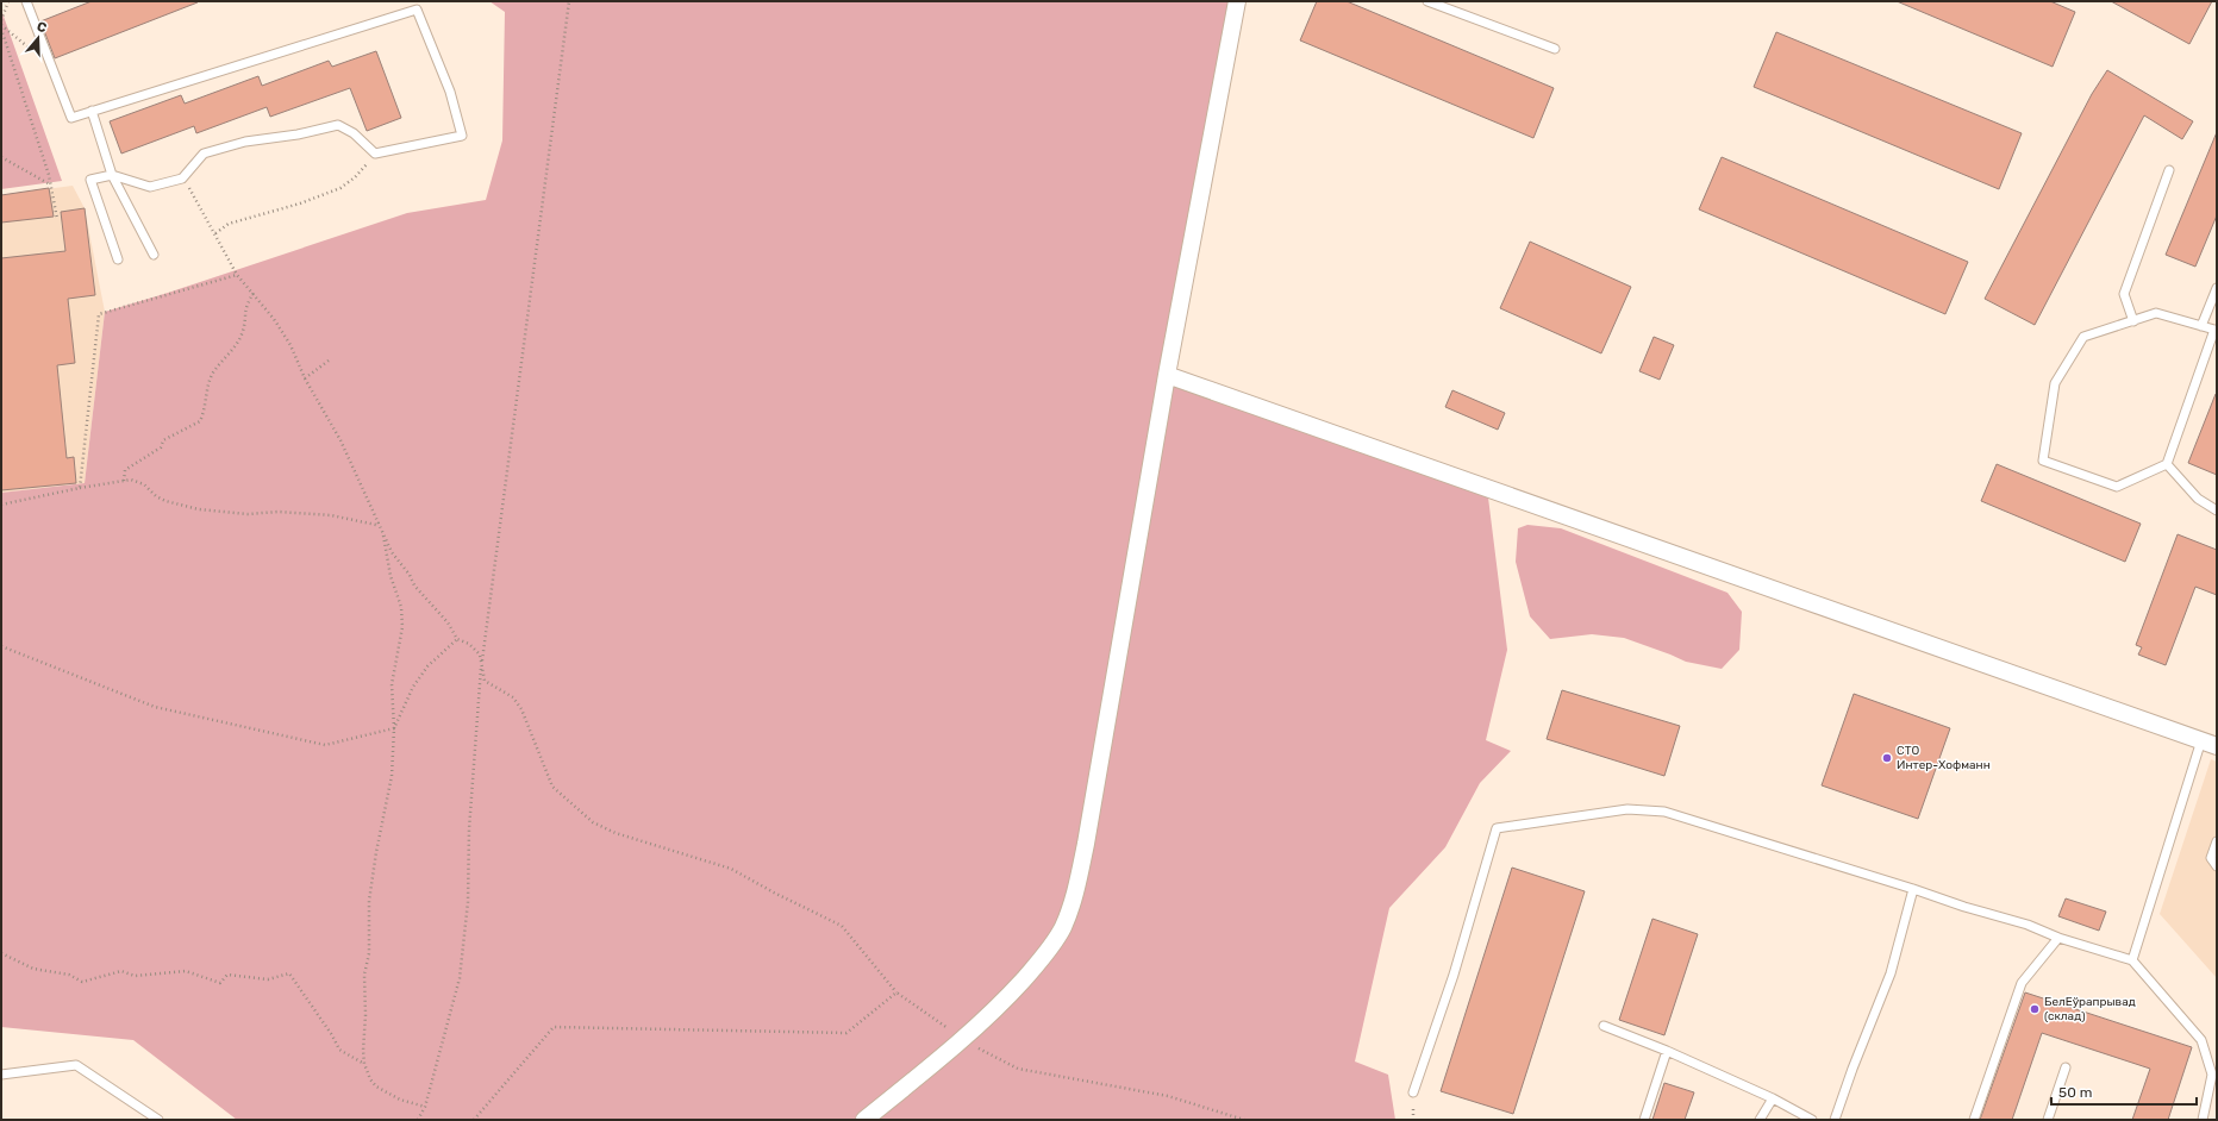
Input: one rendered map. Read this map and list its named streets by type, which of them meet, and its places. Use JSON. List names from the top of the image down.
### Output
{
  "places": ["СТО Интер-Хофманн", "БелЕўрапрывад (склад)"],
  "scale_bar": "50 m",
  "north": "top"
}
